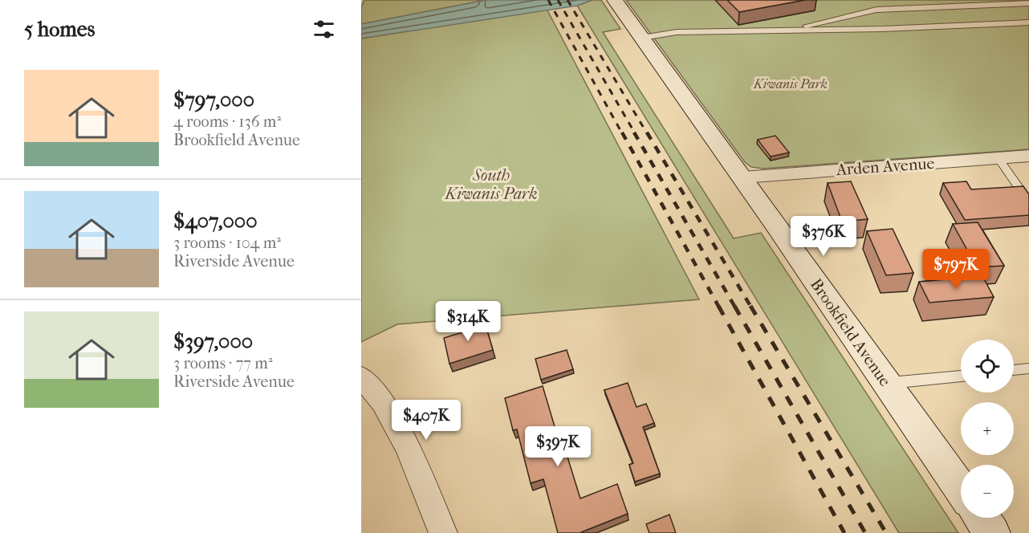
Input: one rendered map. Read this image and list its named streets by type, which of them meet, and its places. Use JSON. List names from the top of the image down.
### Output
{
  "streets": {
    "street": ["Arden Avenue", "Brookfield Avenue"]
  },
  "crossings": [
    ["Arden Avenue", "Brookfield Avenue"]
  ],
  "parks": ["Kiwanis Park", "South Kiwanis Park"],
  "page": {
    "heading": "5 homes",
    "list": [
      {
        "name": "$797,000",
        "note": "4 rooms · 136 m² · Brookfield Avenue"
      },
      {
        "name": "$407,000",
        "note": "3 rooms · 104 m² · Riverside Avenue"
      },
      {
        "name": "$397,000",
        "note": "3 rooms · 77 m² · Riverside Avenue"
      }
    ],
    "price": [
      "$376K",
      "$797K",
      "$314K",
      "$407K",
      "$397K"
    ],
    "map_buttons": ["+", "−"]
  }
}
